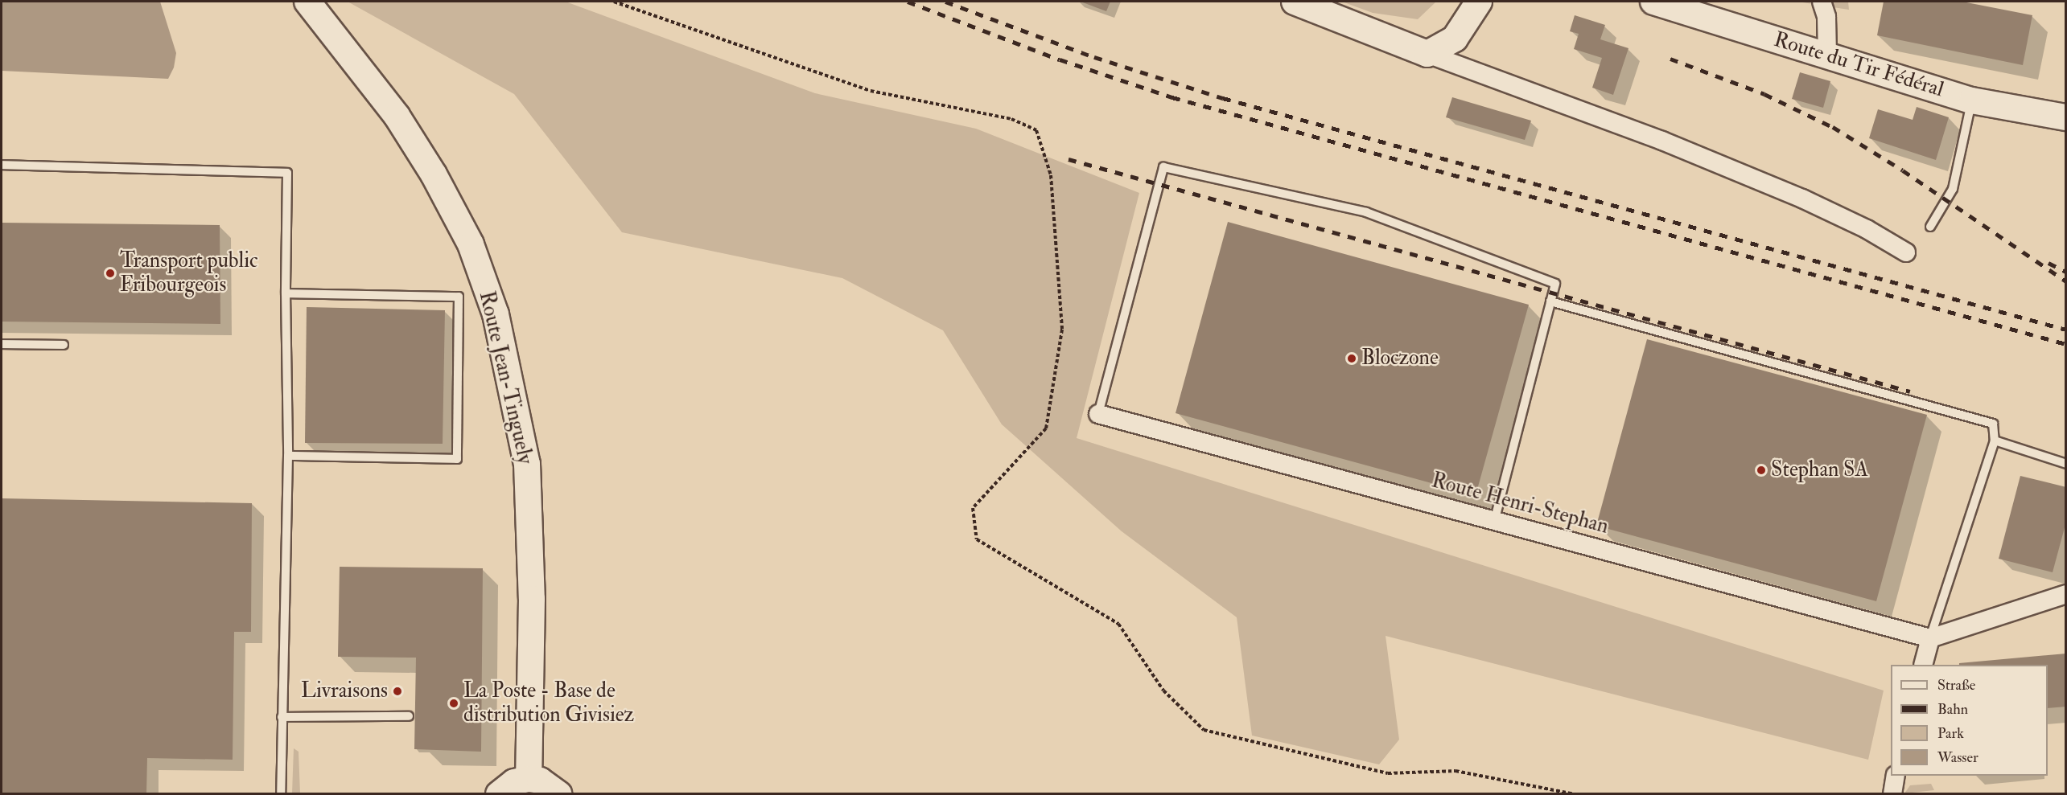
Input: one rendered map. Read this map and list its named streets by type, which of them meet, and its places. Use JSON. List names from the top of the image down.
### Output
{
  "streets": {
    "main road": ["Route du Tir Fédéral", "Route Jean-Tinguely"],
    "street": ["Route Henri-Stephan"]
  },
  "places": [
    "Transport public Fribourgeois",
    "Bloczone",
    "Stephan SA",
    "Livraisons",
    "La Poste - Base de distribution Givisiez"
  ],
  "legend": [
    "Straße",
    "Bahn",
    "Park",
    "Wasser"
  ]
}
